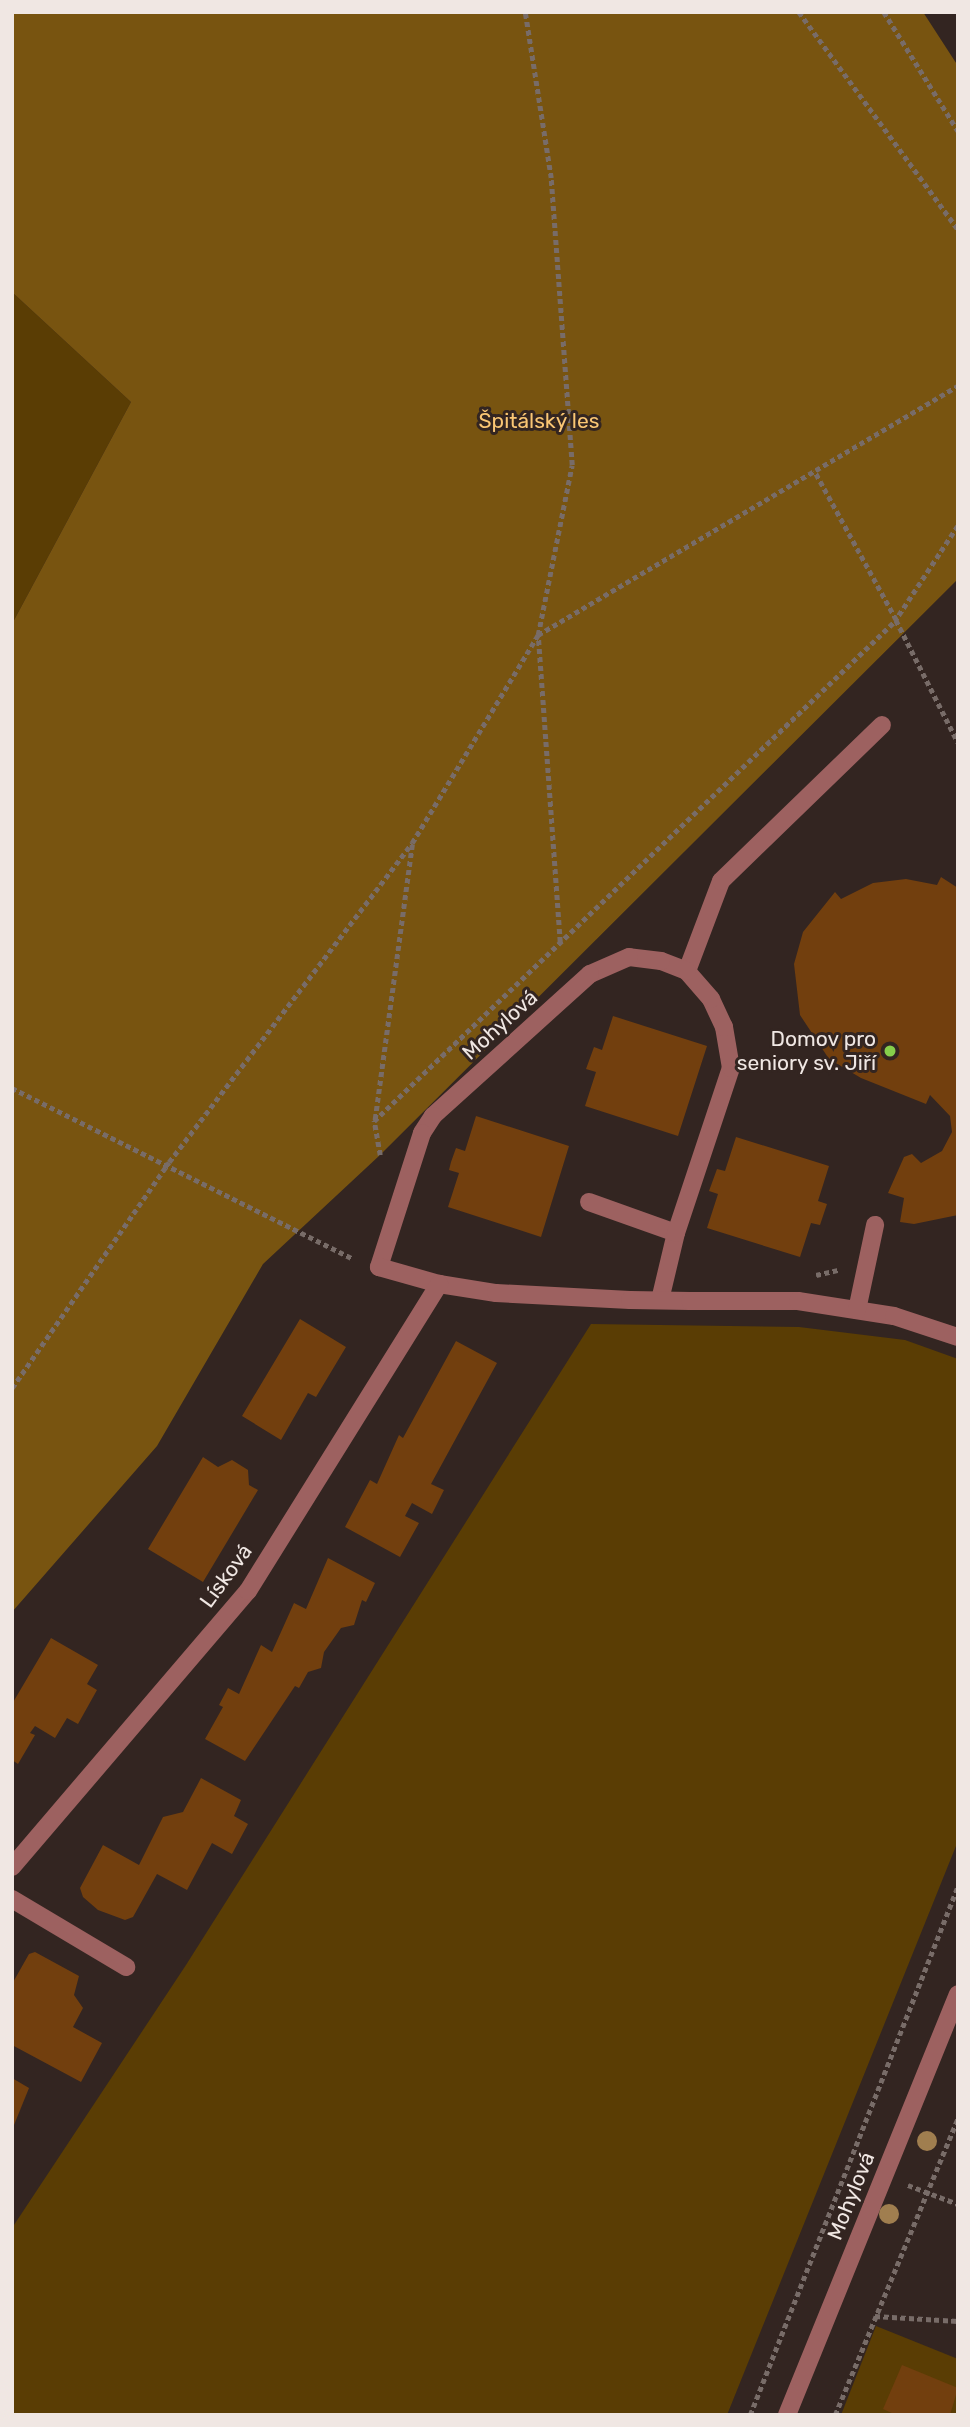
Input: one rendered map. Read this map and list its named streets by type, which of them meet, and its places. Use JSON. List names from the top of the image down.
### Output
{
  "streets": {
    "street": ["Mohylová", "Lísková"]
  },
  "parks": ["Špitálský les"],
  "places": ["Domov pro seniory sv. Jiří"]
}
